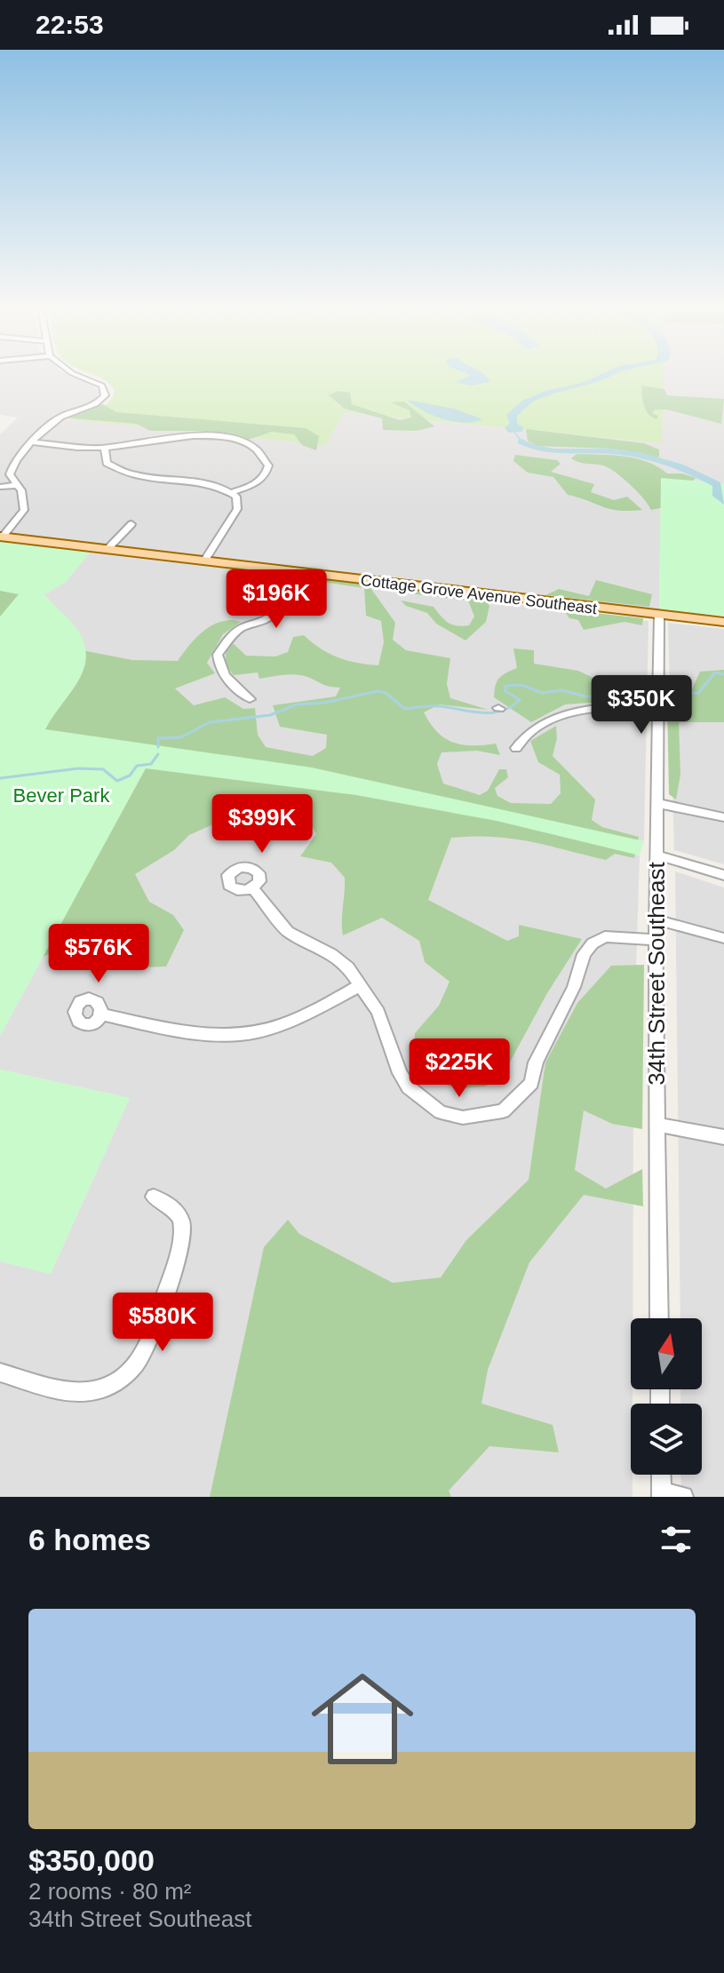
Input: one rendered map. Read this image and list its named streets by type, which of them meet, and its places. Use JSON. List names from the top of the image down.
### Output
{
  "streets": {
    "main road": ["Cottage Grove Avenue Southeast"],
    "street": ["34th Street Southeast"]
  },
  "crossings": [
    ["Cottage Grove Avenue Southeast", "34th Street Southeast"]
  ],
  "parks": ["Bever Park"],
  "north": "top",
  "page": {
    "status": "22:53",
    "price": [
      "$196K",
      "$350K",
      "$399K",
      "$576K",
      "$225K",
      "$580K"
    ],
    "heading": "6 homes",
    "list": [
      {
        "name": "$350,000",
        "note": "2 rooms · 80 m² · 34th Street Southeast"
      }
    ]
  }
}
